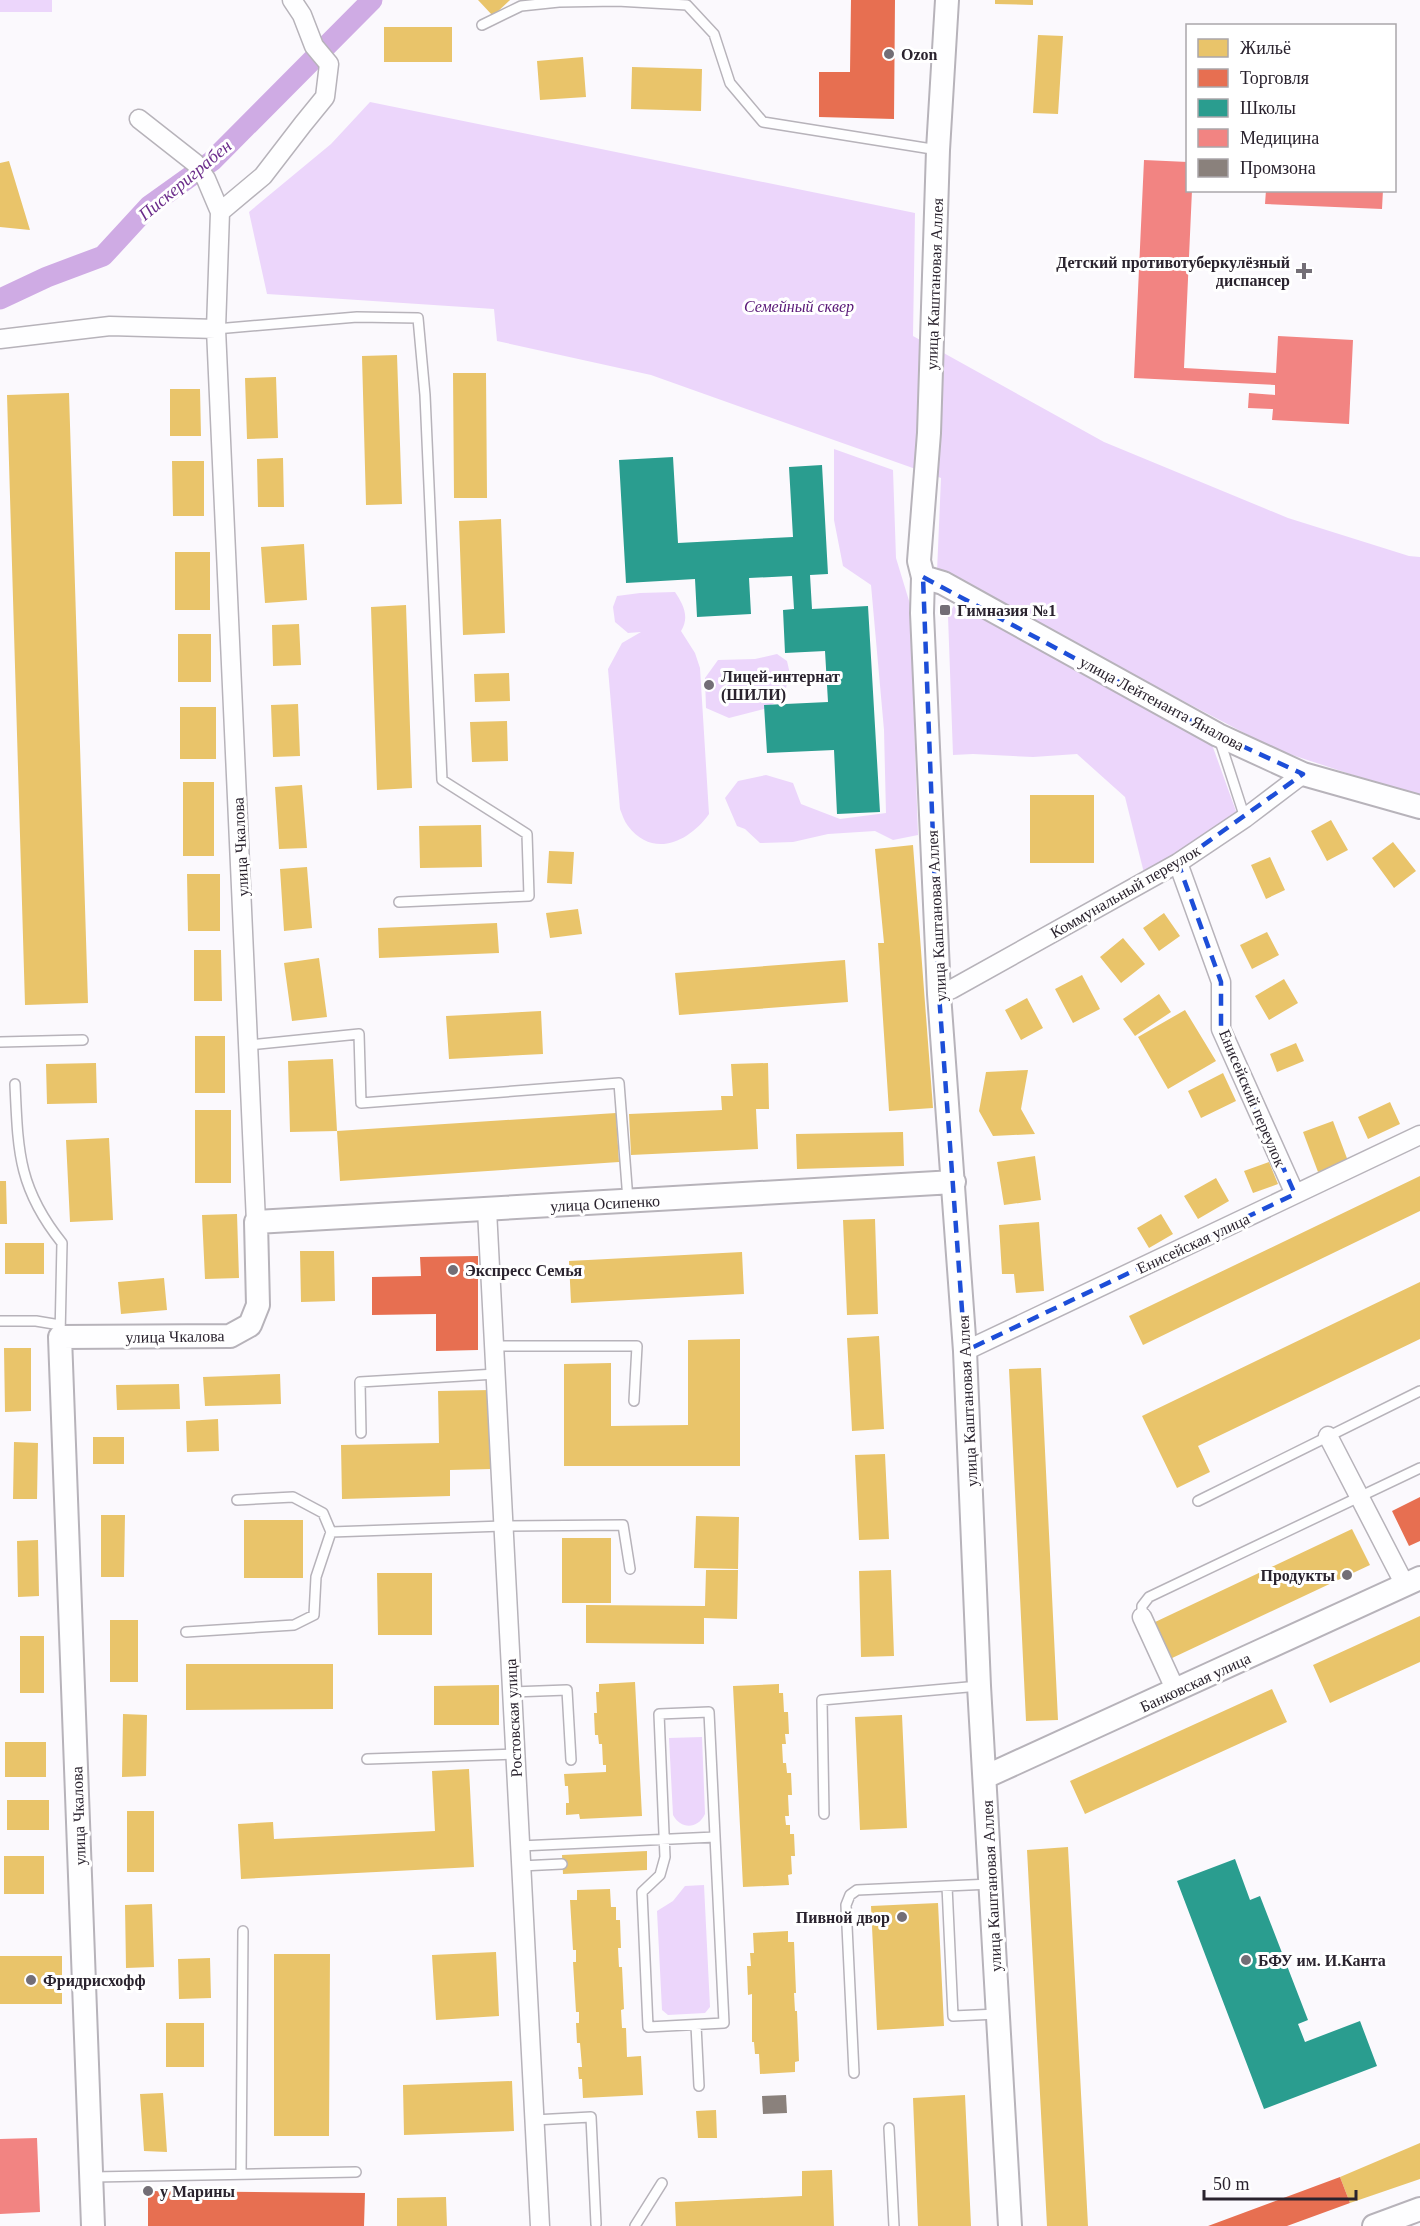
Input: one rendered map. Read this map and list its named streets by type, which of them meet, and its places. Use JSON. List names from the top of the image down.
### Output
{
  "streets": {
    "street": [
      "улица Каштановая Аллея",
      "улица Лейтенанта Яналова",
      "улица Чкалова",
      "Коммунальный переулок",
      "Енисейский переулок",
      "улица Осипенко",
      "Енисейская улица",
      "Банковская улица",
      "Ростовская улица"
    ]
  },
  "crossings": [
    ["улица Каштановая Аллея", "улица Лейтенанта Яналова"],
    ["улица Каштановая Аллея", "Коммунальный переулок"],
    ["улица Каштановая Аллея", "улица Осипенко"],
    ["улица Каштановая Аллея", "Енисейская улица"],
    ["улица Каштановая Аллея", "Банковская улица"],
    ["улица Лейтенанта Яналова", "Коммунальный переулок"],
    ["улица Чкалова", "улица Осипенко"],
    ["Коммунальный переулок", "Енисейский переулок"],
    ["Енисейский переулок", "Енисейская улица"],
    ["улица Осипенко", "Ростовская улица"]
  ],
  "water": ["Пискериграбен"],
  "parks": ["Семейный сквер"],
  "places": {
    "other": [
      "Ozon",
      "Лицей-интернат (ШИЛИ)",
      "Экспресс Семья",
      "Продукты",
      "Пивной двор",
      "БФУ им. И.Канта",
      "Фридрисхофф",
      "у Марины"
    ],
    "health": ["Детский противотуберкулёзный диспансер"],
    "transit": ["Гимназия №1"]
  },
  "legend": [
    "Жильё",
    "Торговля",
    "Школы",
    "Медицина",
    "Промзона"
  ],
  "scale_bar": "50 m"
}
